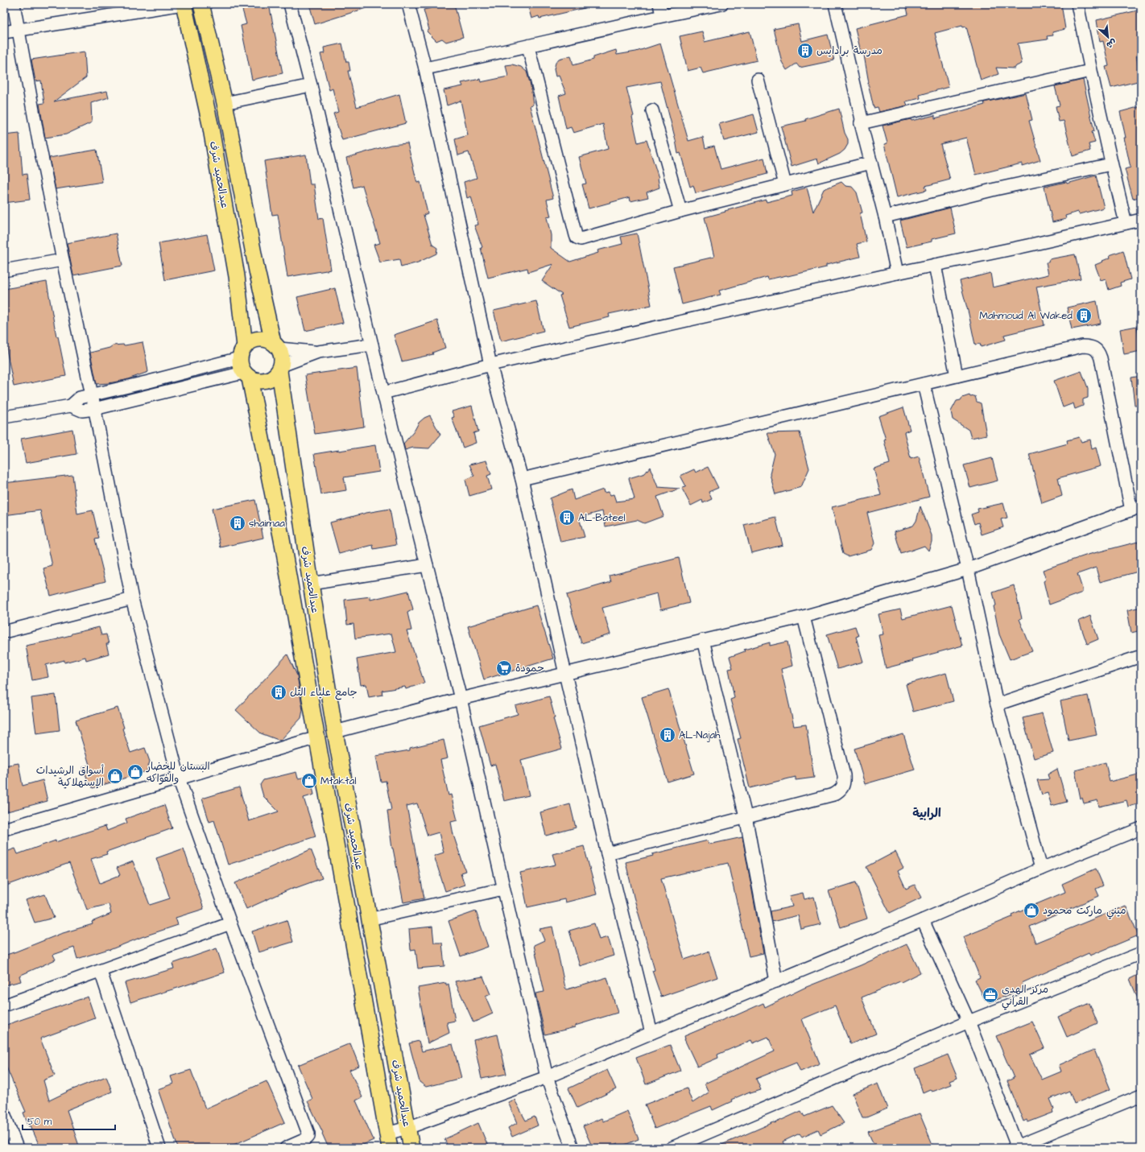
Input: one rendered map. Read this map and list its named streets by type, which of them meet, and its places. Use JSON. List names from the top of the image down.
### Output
{
  "streets": {
    "main road": ["عبدالحميد شرف"]
  },
  "districts": ["الرابية"],
  "places": {
    "building": [
      "مدرسة برادايس",
      "Mahmoud Al Waked",
      "AL-Bateel",
      "shaimaa",
      "جامع علياء التل",
      "AL-Najah"
    ],
    "supermarket": ["حمودة"],
    "shop": [
      "البستان للخضار والفواكه",
      "أسواق الرشيدات الإستهلاكية",
      "Mtaktal",
      "ميني ماركت محمود"
    ],
    "office": ["مركز الهدى القرأني"]
  },
  "scale_bar": "50 m",
  "north": "bottom right"
}
